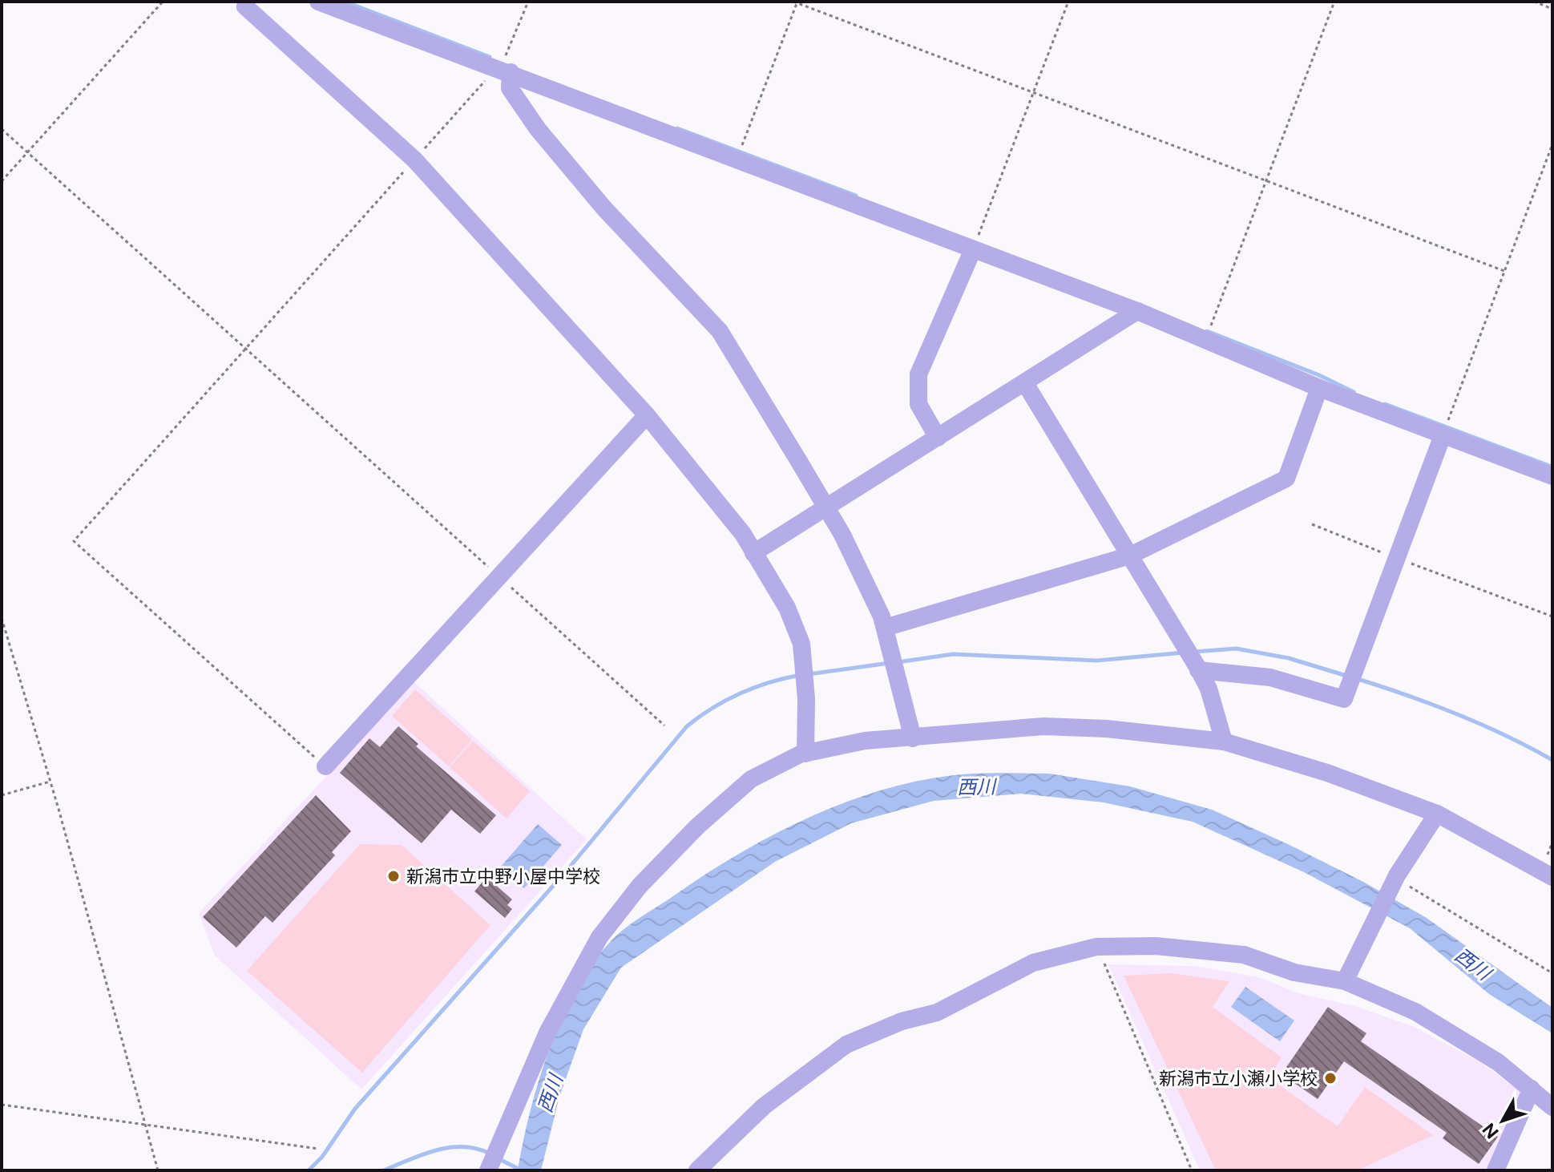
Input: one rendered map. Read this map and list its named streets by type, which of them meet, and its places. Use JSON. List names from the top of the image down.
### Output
{
  "water": ["西川"],
  "places": ["新潟市立中野小屋中学校", "新潟市立小瀬小学校"],
  "north": "bottom left"
}
